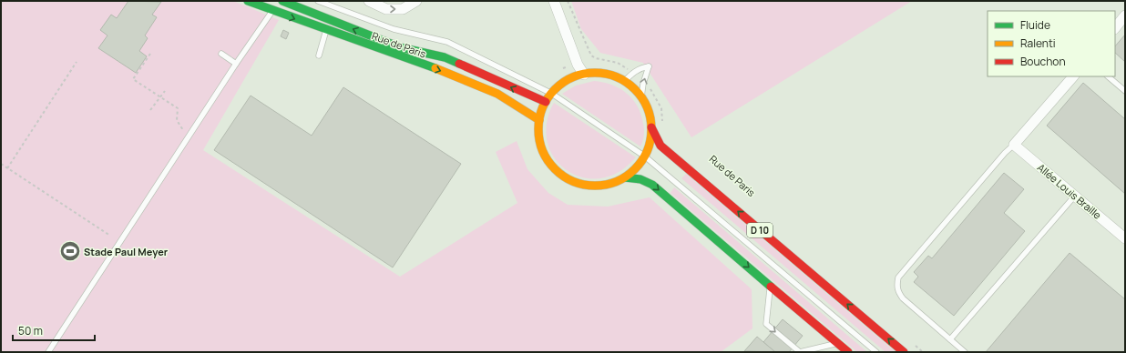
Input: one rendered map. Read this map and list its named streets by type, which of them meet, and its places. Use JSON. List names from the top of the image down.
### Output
{
  "streets": {
    "main road": ["Rue de Paris", "D 10"],
    "street": ["Allée Louis Braille"]
  },
  "places": {
    "sports": ["Stade Paul Meyer"]
  },
  "legend": ["Fluide", "Ralenti", "Bouchon"],
  "scale_bar": "50 m"
}
